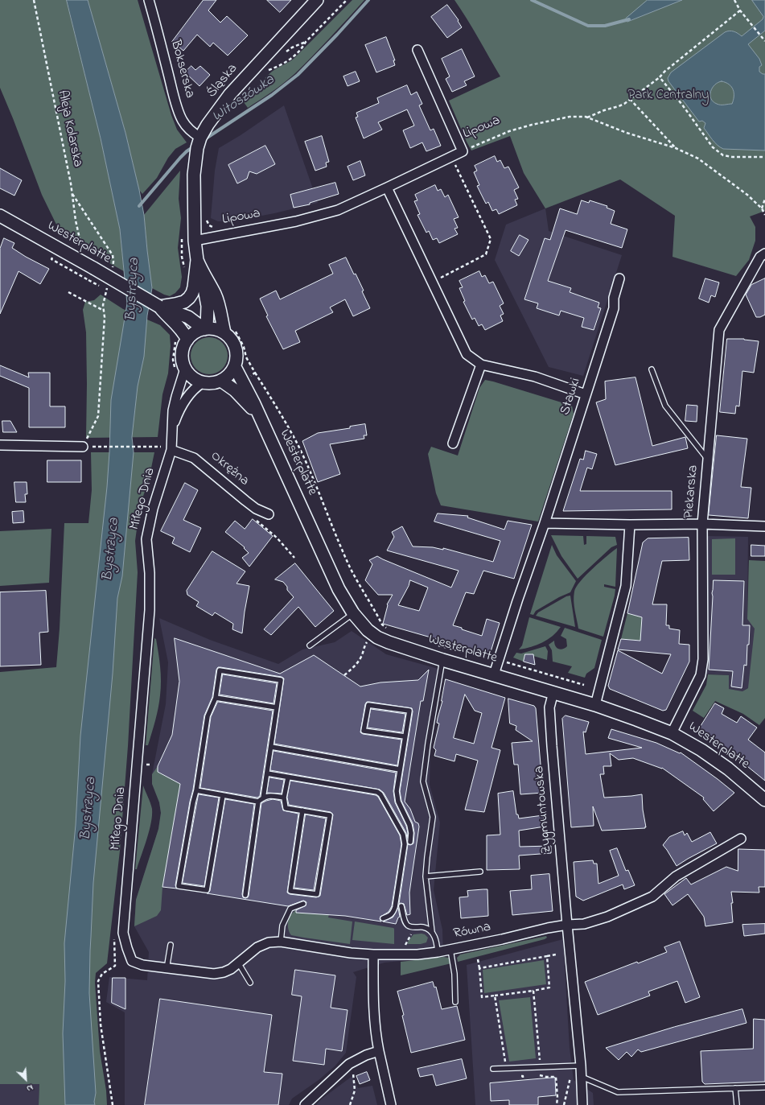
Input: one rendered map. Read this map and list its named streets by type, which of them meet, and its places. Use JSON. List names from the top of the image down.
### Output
{
  "streets": {
    "street": [
      "Bokserska",
      "Śląska",
      "Lipowa",
      "Westerplatte",
      "Stawki",
      "Okrężna",
      "Piekarska",
      "Miłego Dnia",
      "Zygmuntowska",
      "Równa"
    ],
    "path": ["Aleja Kolarska"]
  },
  "crossings": [
    ["Bokserska", "Śląska"],
    ["Śląska", "Lipowa"],
    ["Śląska", "Westerplatte"],
    ["Śląska", "Miłego Dnia"],
    ["Aleja Kolarska", "Westerplatte"],
    ["Westerplatte", "Stawki"],
    ["Westerplatte", "Piekarska"],
    ["Westerplatte", "Miłego Dnia"],
    ["Westerplatte", "Zygmuntowska"],
    ["Okrężna", "Miłego Dnia"],
    ["Miłego Dnia", "Równa"],
    ["Zygmuntowska", "Równa"]
  ],
  "water": ["Witoszówka", "Bystrzyca"],
  "parks": ["Park Centralny"],
  "north": "bottom right"
}
